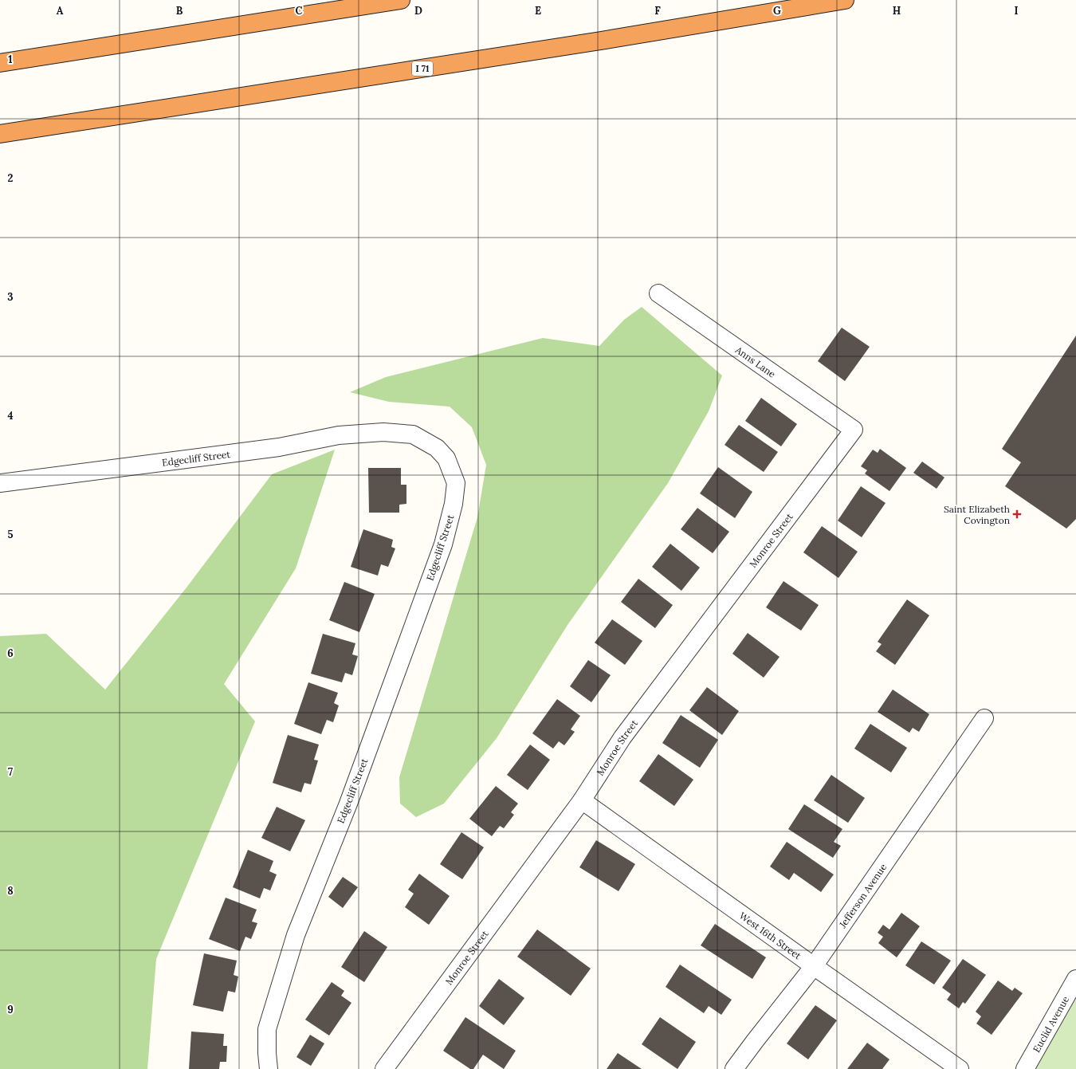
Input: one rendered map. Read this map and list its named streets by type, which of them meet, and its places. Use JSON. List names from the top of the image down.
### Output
{
  "streets": {
    "highway": ["I 71"],
    "street": [
      "Anns Lane",
      "Edgecliff Street",
      "Monroe Street",
      "Jefferson Avenue",
      "West 16th Street",
      "Euclid Avenue"
    ]
  },
  "crossings": [
    ["Anns Lane", "Monroe Street"],
    ["Monroe Street", "West 16th Street"],
    ["Jefferson Avenue", "West 16th Street"]
  ],
  "places": {
    "health": ["Saint Elizabeth Covington"]
  },
  "grid": {
    "columns": [
      "A",
      "B",
      "C",
      "D",
      "E",
      "F",
      "G",
      "H",
      "I"
    ],
    "rows": [
      "1",
      "2",
      "3",
      "4",
      "5",
      "6",
      "7",
      "8",
      "9"
    ]
  }
}
